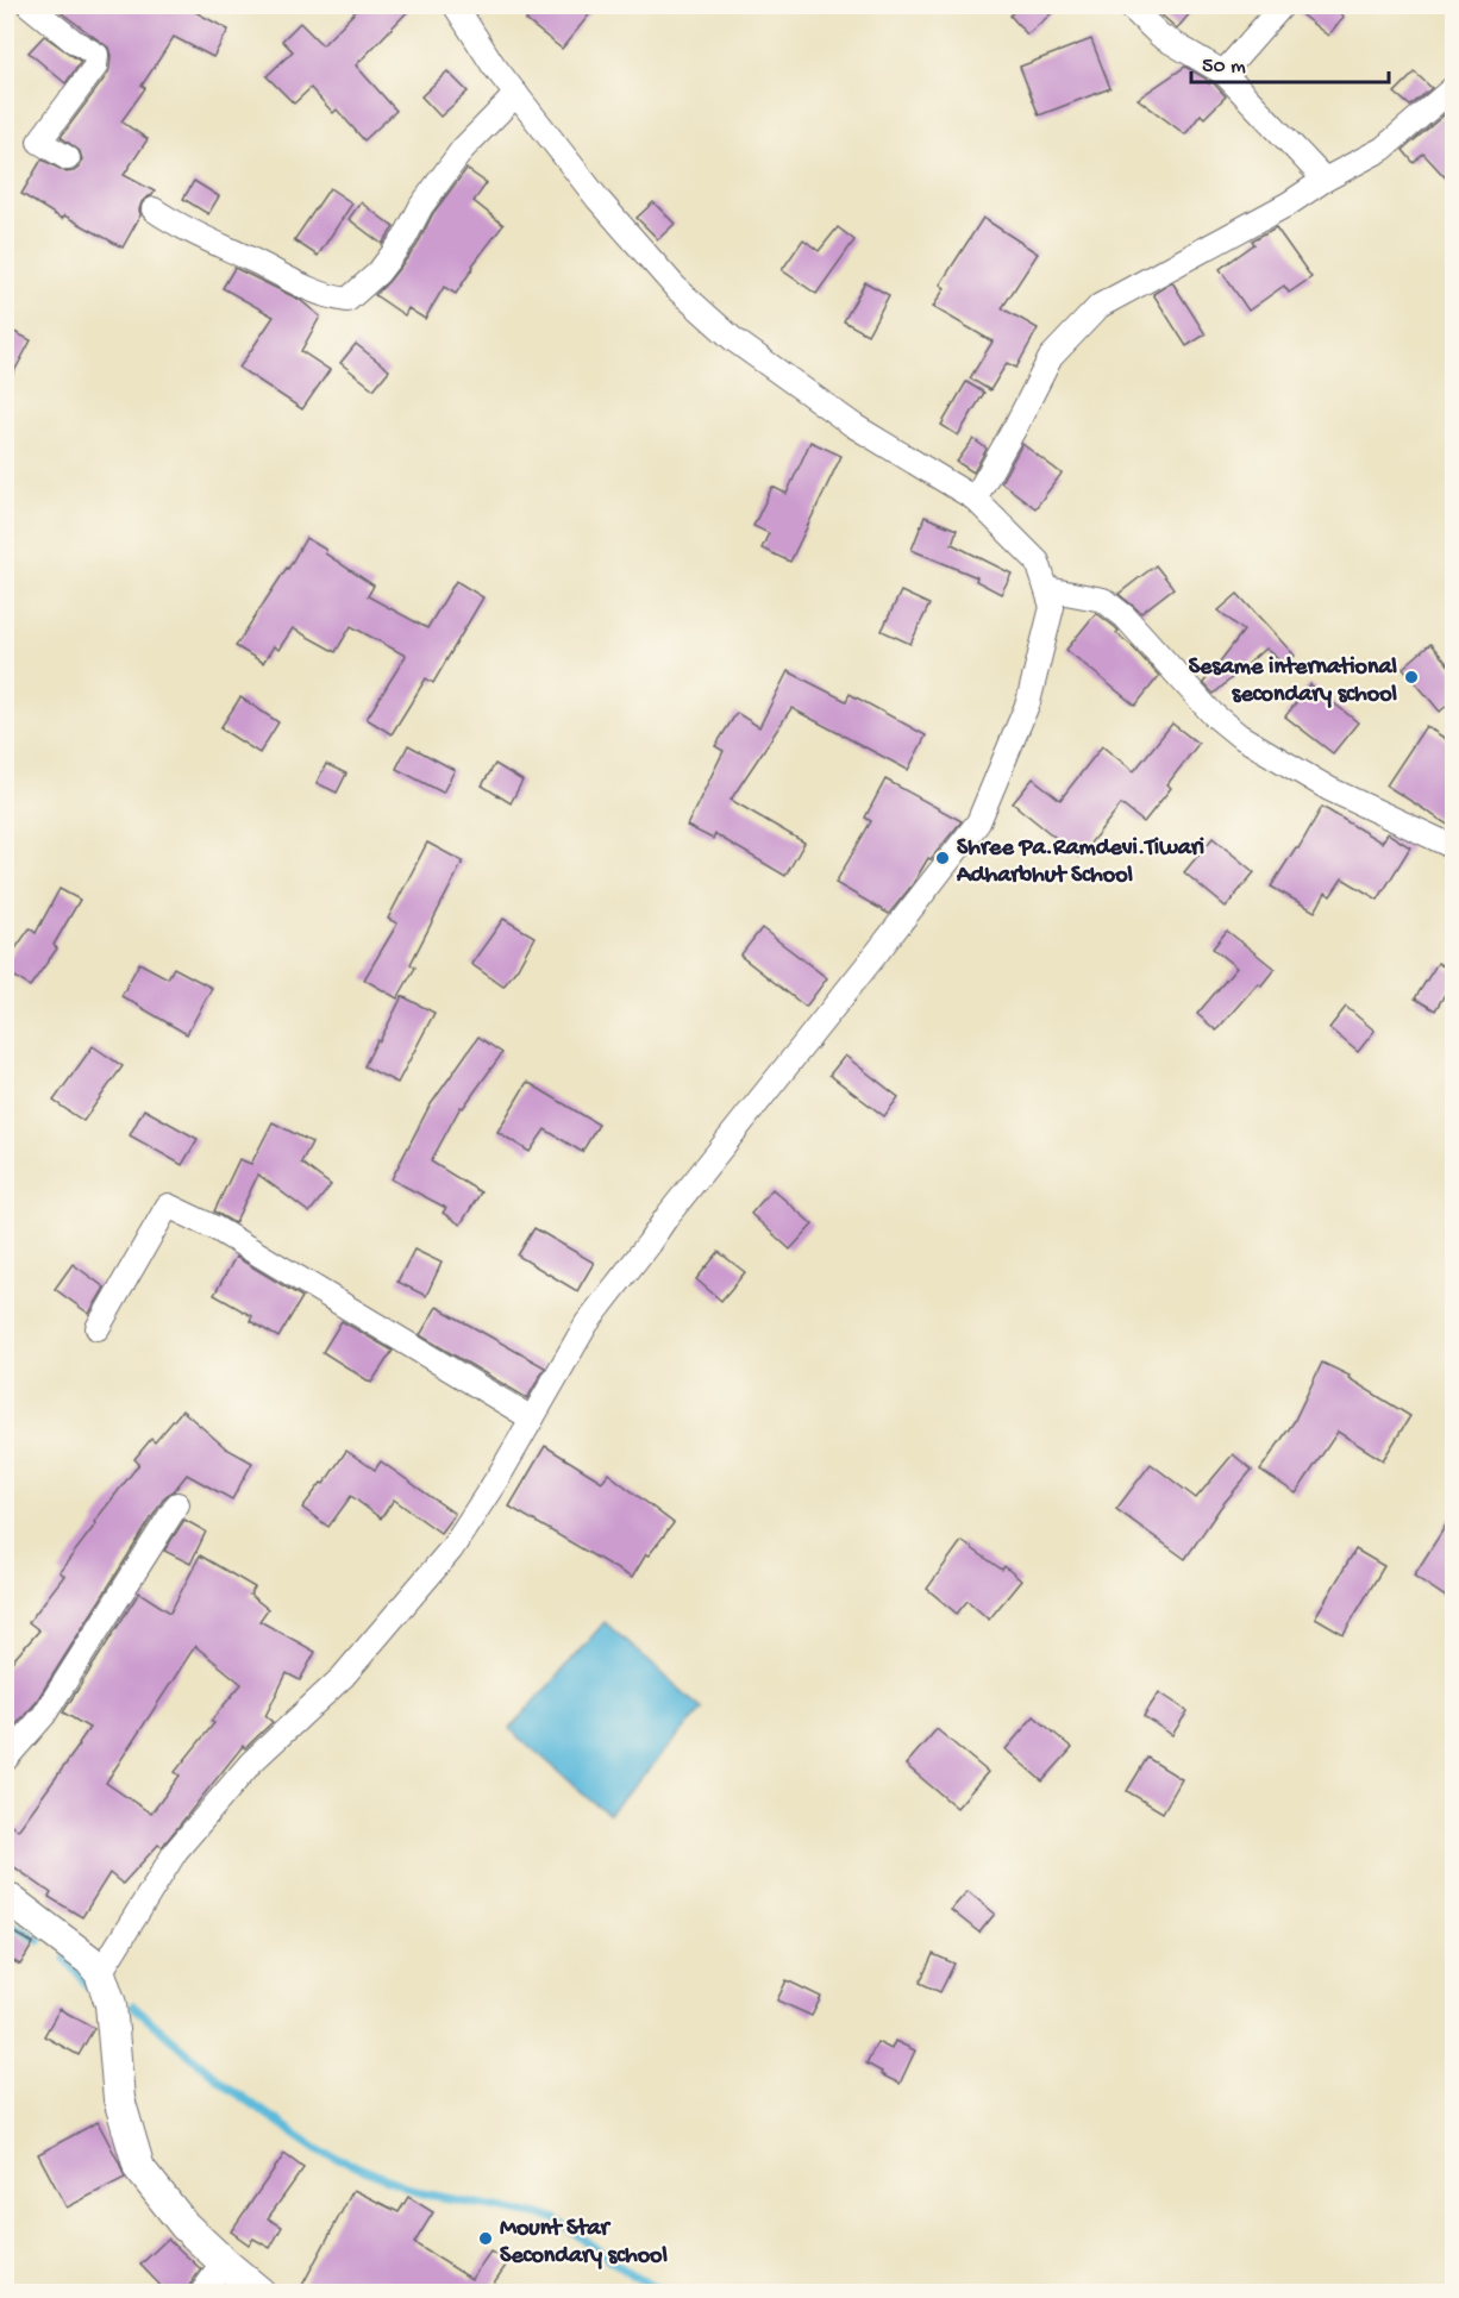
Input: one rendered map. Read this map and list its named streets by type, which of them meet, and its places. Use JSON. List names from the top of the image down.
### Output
{
  "places": ["Sesame international secondary school", "Shree Pa.Ramdevi.Tiwari Adharbhut School", "Mount Star Secondary school"],
  "scale_bar": "50 m"
}
